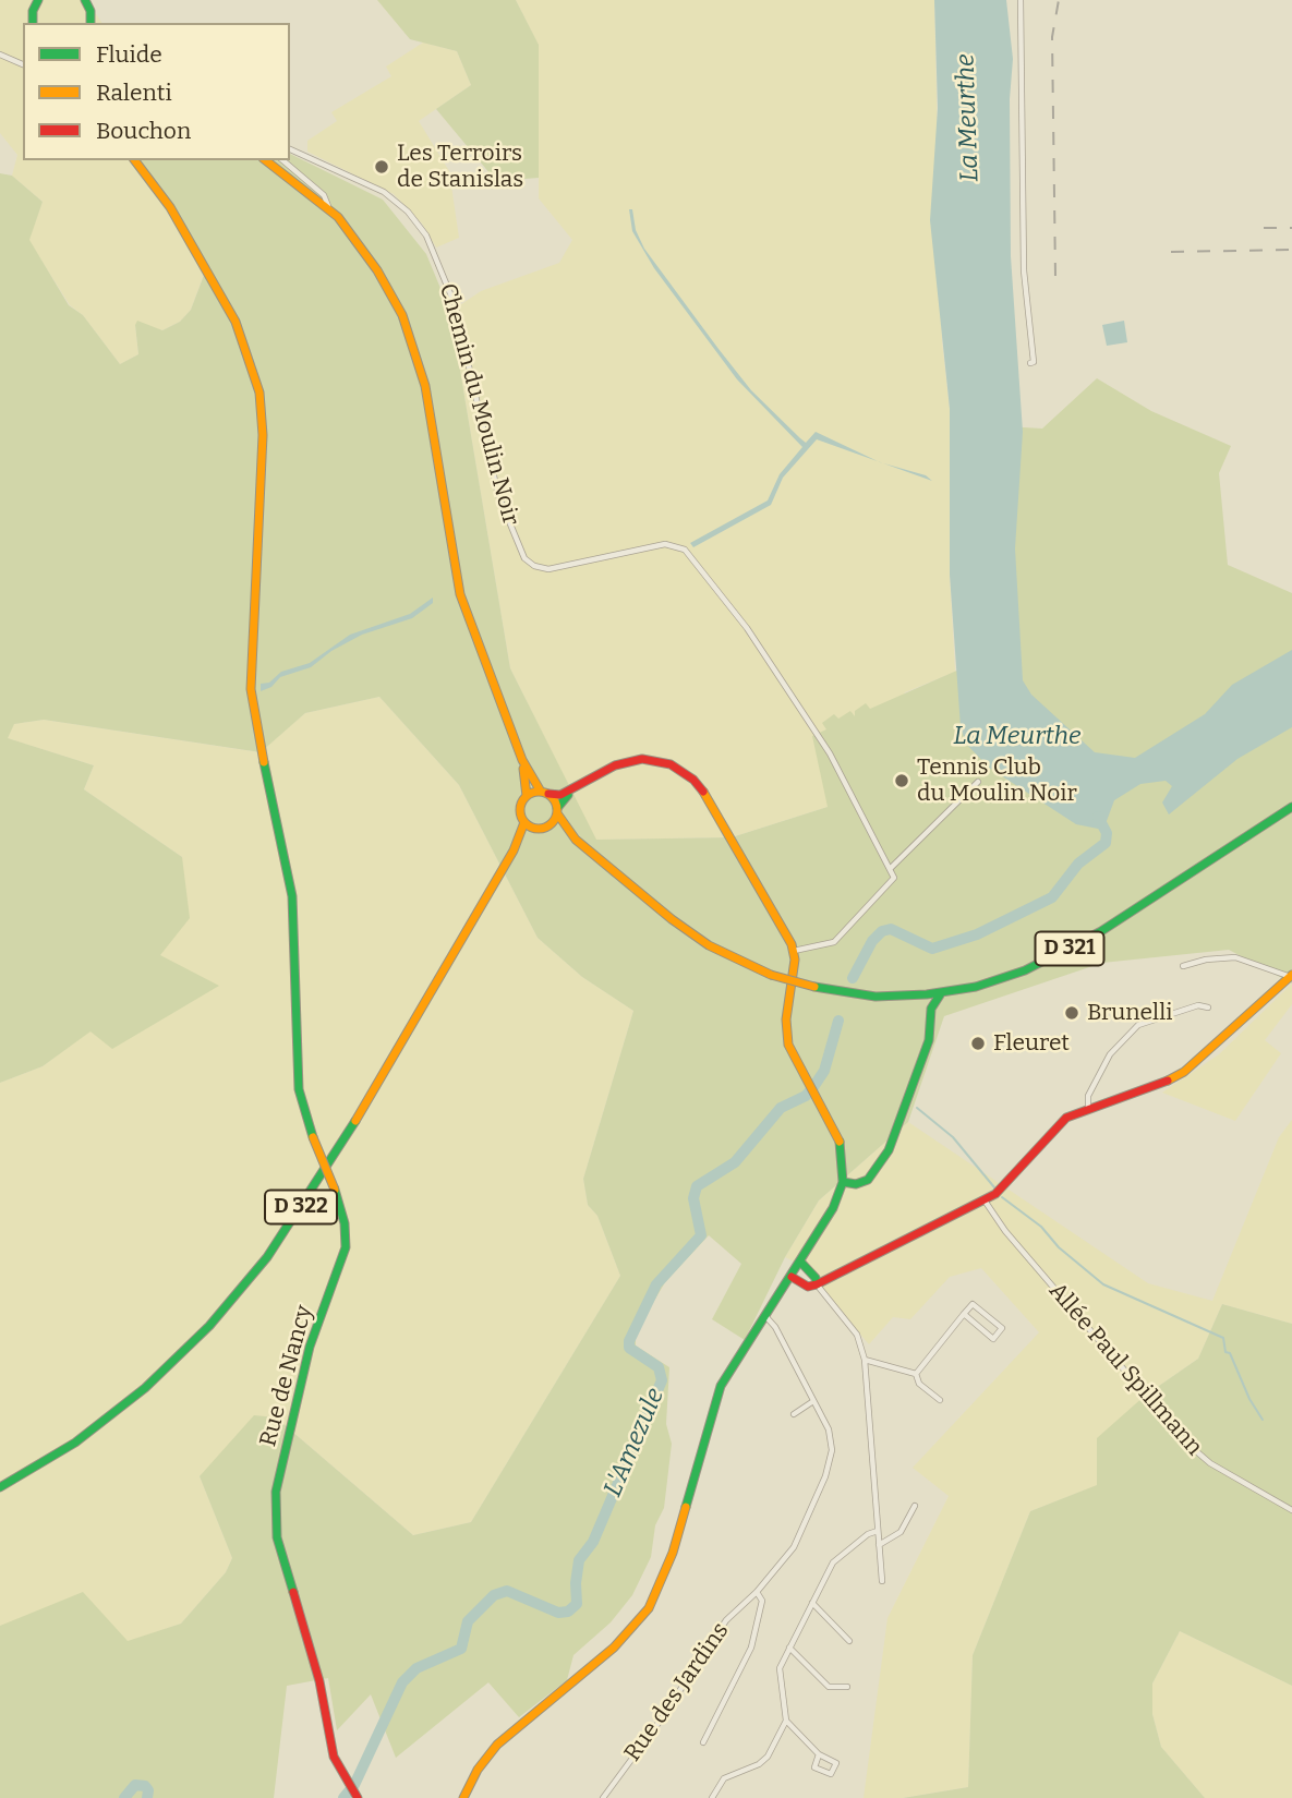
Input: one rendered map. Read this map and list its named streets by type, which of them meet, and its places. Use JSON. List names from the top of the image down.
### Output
{
  "streets": {
    "street": [
      "Chemin du Moulin Noir",
      "D 321",
      "D 322",
      "Allée Paul Spillmann",
      "Rue de Nancy",
      "Rue des Jardins"
    ]
  },
  "crossings": [
    ["D 321", "D 322"]
  ],
  "water": ["La Meurthe", "L'Amezule"],
  "places": [
    "Les Terroirs de Stanislas",
    "Tennis Club du Moulin Noir",
    "Brunelli",
    "Fleuret"
  ],
  "legend": ["Fluide", "Ralenti", "Bouchon"]
}
